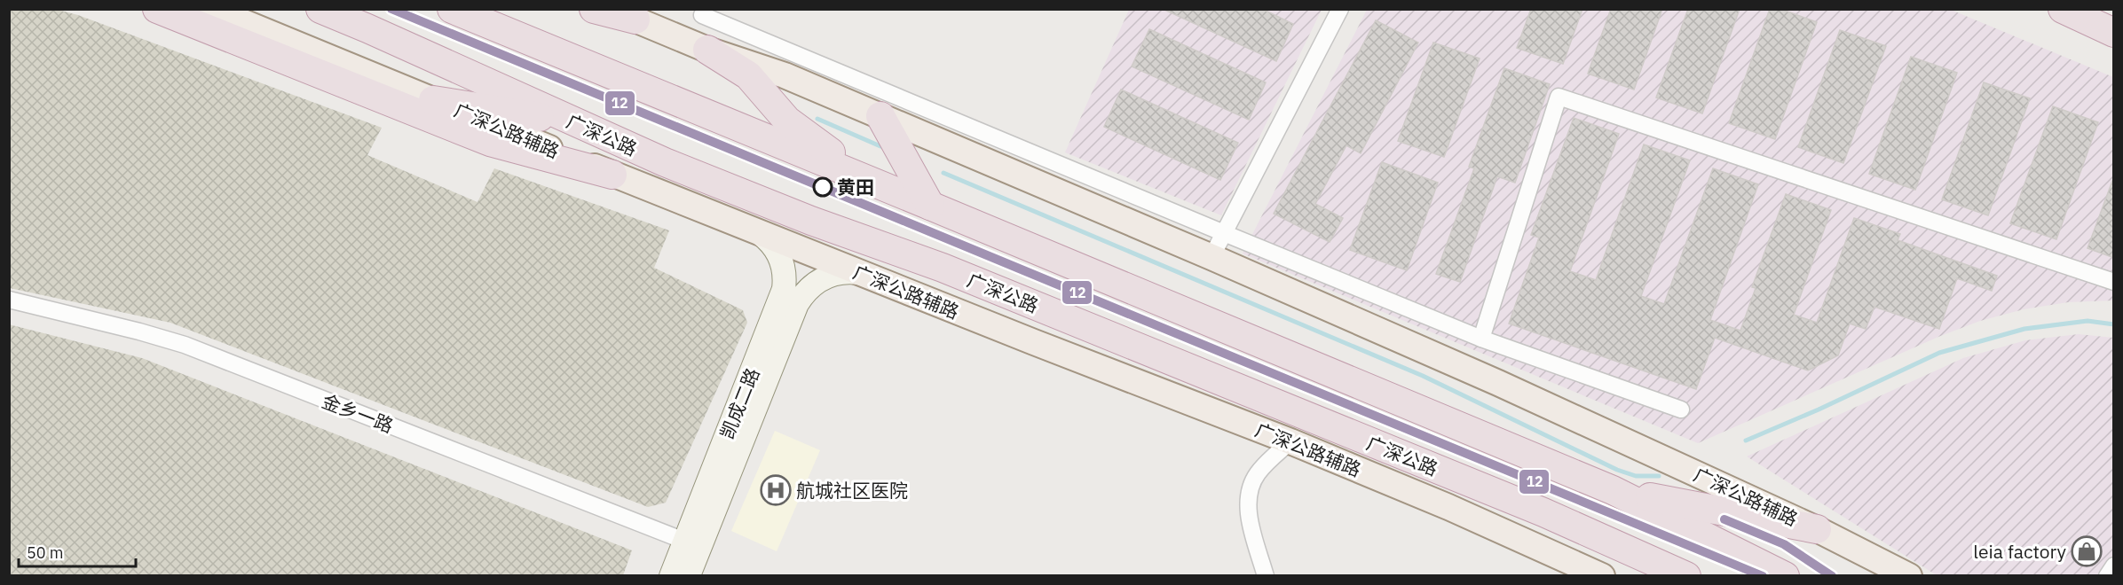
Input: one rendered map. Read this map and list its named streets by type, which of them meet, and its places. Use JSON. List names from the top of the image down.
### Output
{
  "streets": {
    "highway": ["广深公路"],
    "main road": ["广深公路辅路"],
    "street": ["凯成二路", "金乡一路"]
  },
  "crossings": [
    ["广深公路辅路", "凯成二路"],
    ["凯成二路", "金乡一路"]
  ],
  "places": {
    "other": ["黄田"],
    "hospital": ["航城社区医院"],
    "shop": ["leia factory"]
  },
  "lines": ["transit line 12"],
  "scale_bar": "50 m"
}
